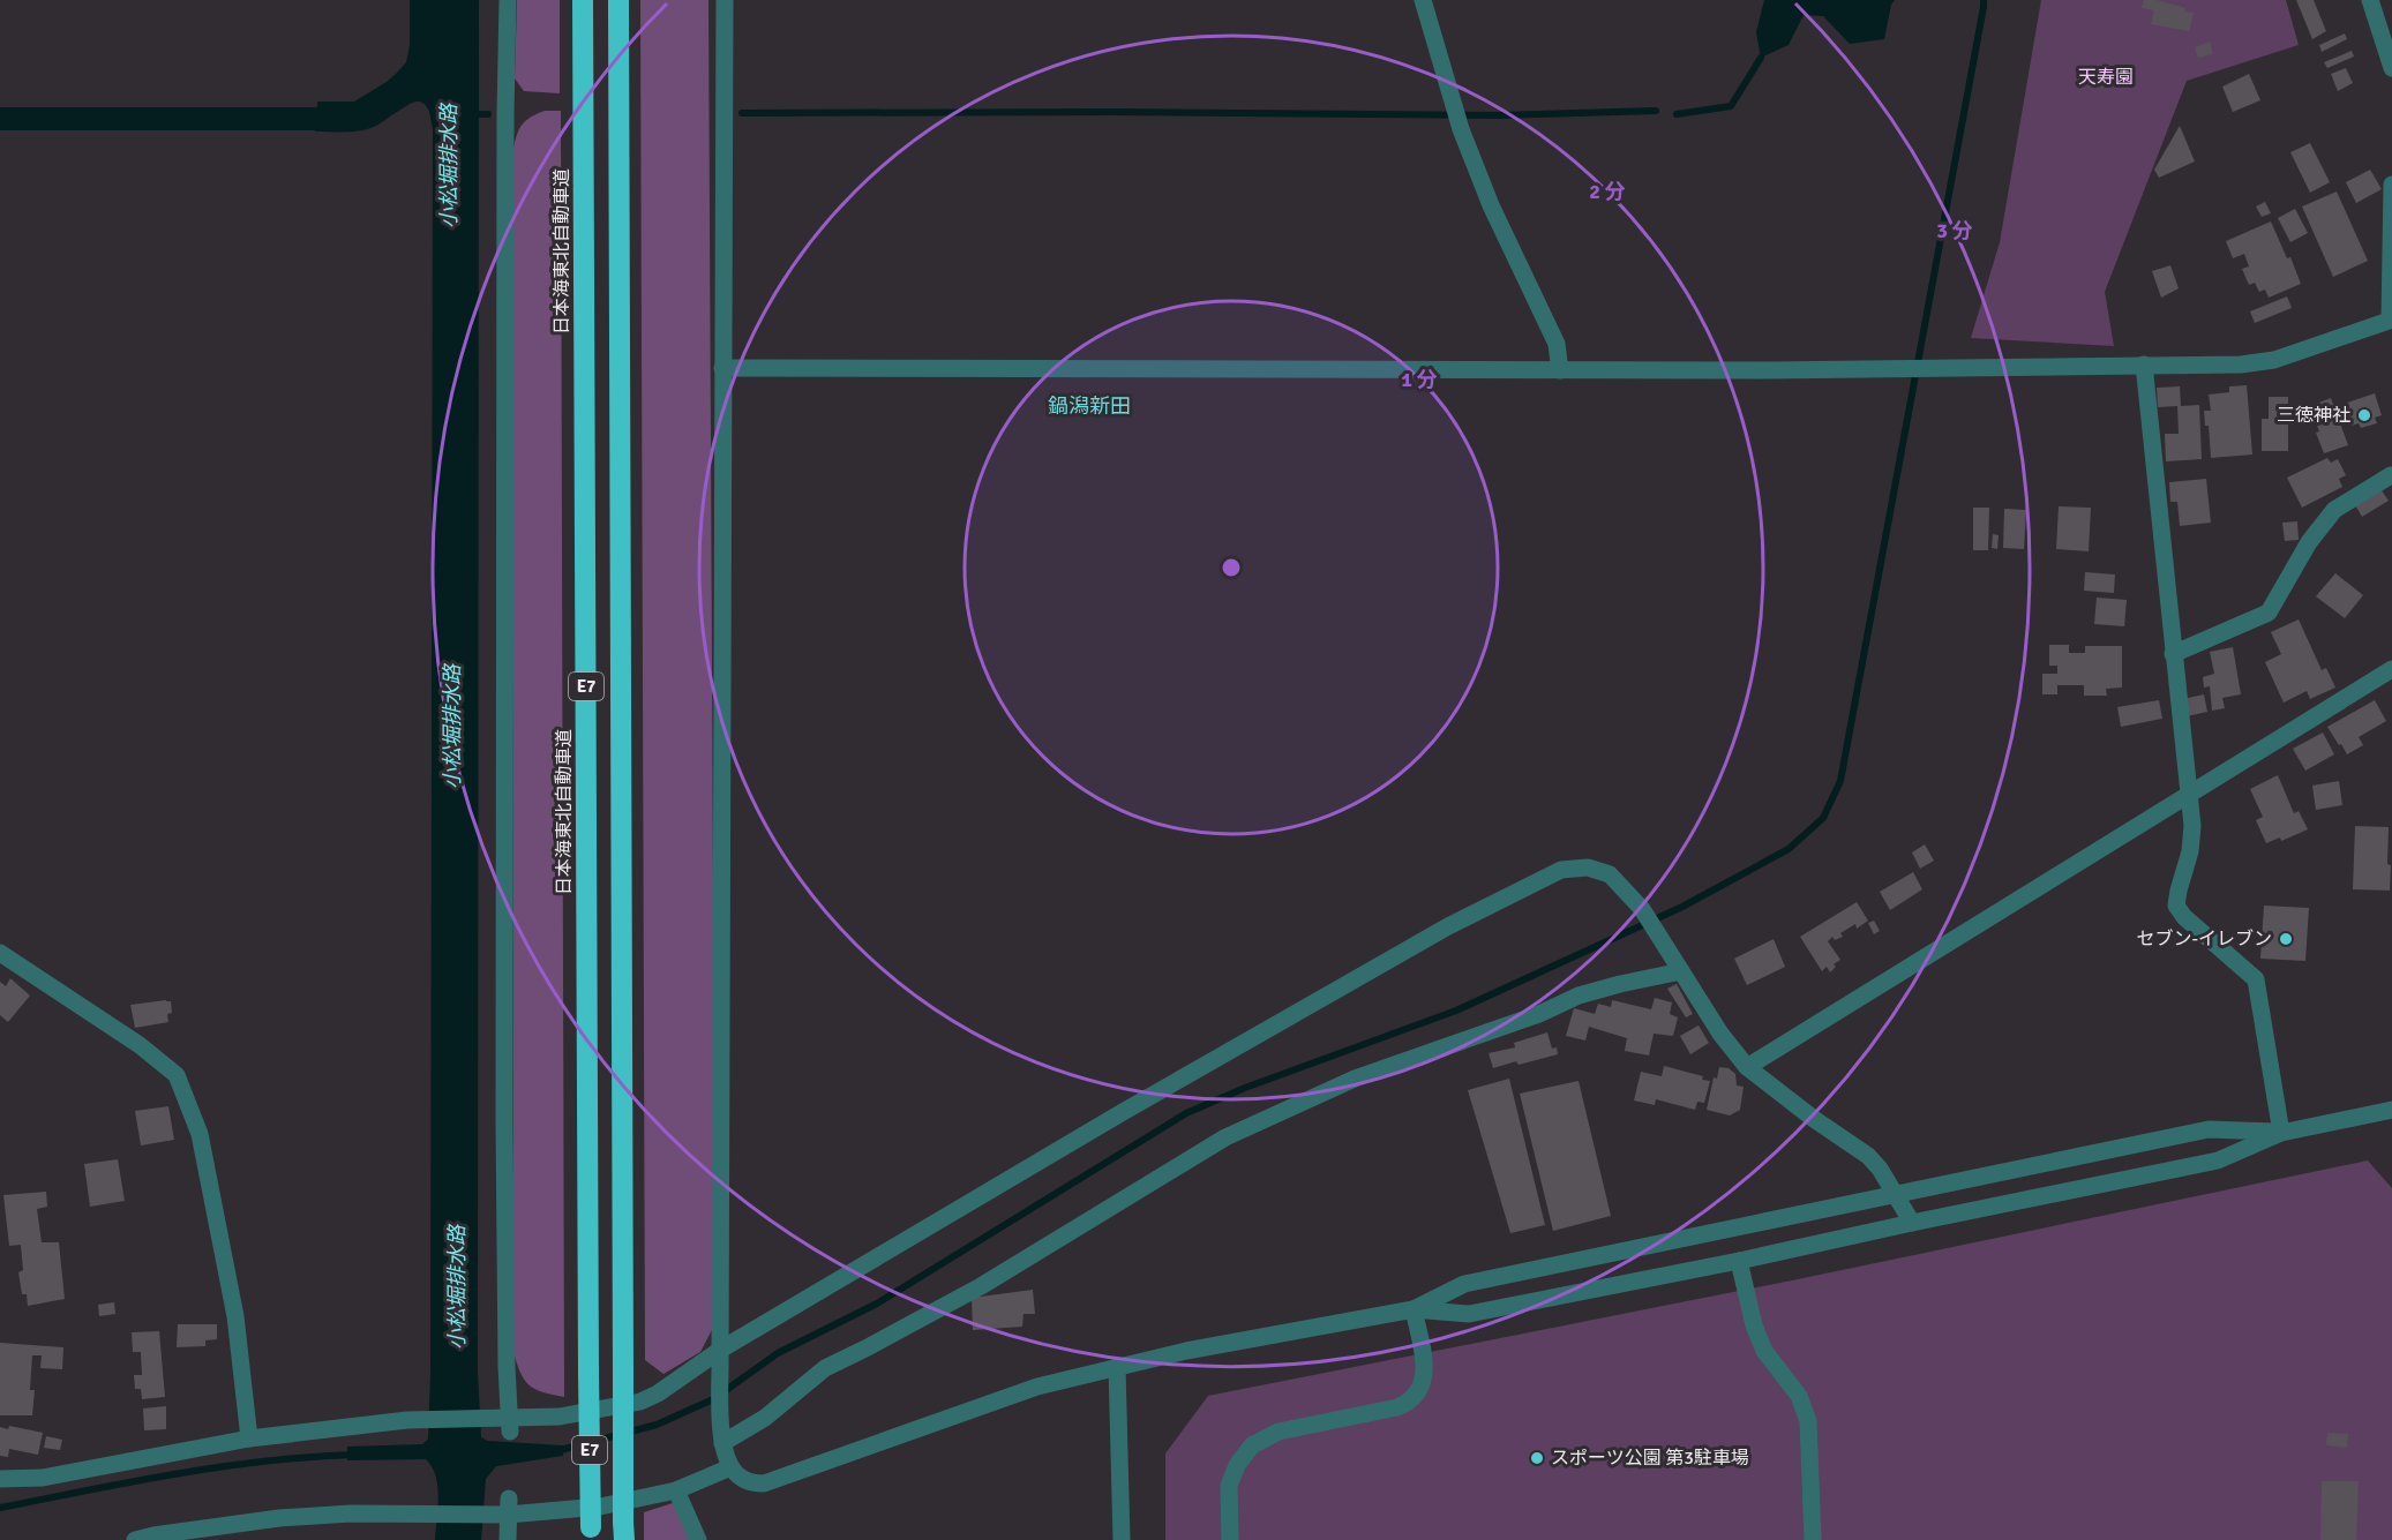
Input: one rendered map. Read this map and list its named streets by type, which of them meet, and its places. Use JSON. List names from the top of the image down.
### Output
{
  "streets": {
    "highway": ["日本海東北自動車道", "E7"]
  },
  "districts": ["鍋潟新田"],
  "water": ["小松堀排水路"],
  "parks": ["天寿園"],
  "places": ["三徳神社", "セブン-イレブン", "スポーツ公園 第3駐車場"],
  "rings": ["2 分", "3 分", "1 分"]
}
